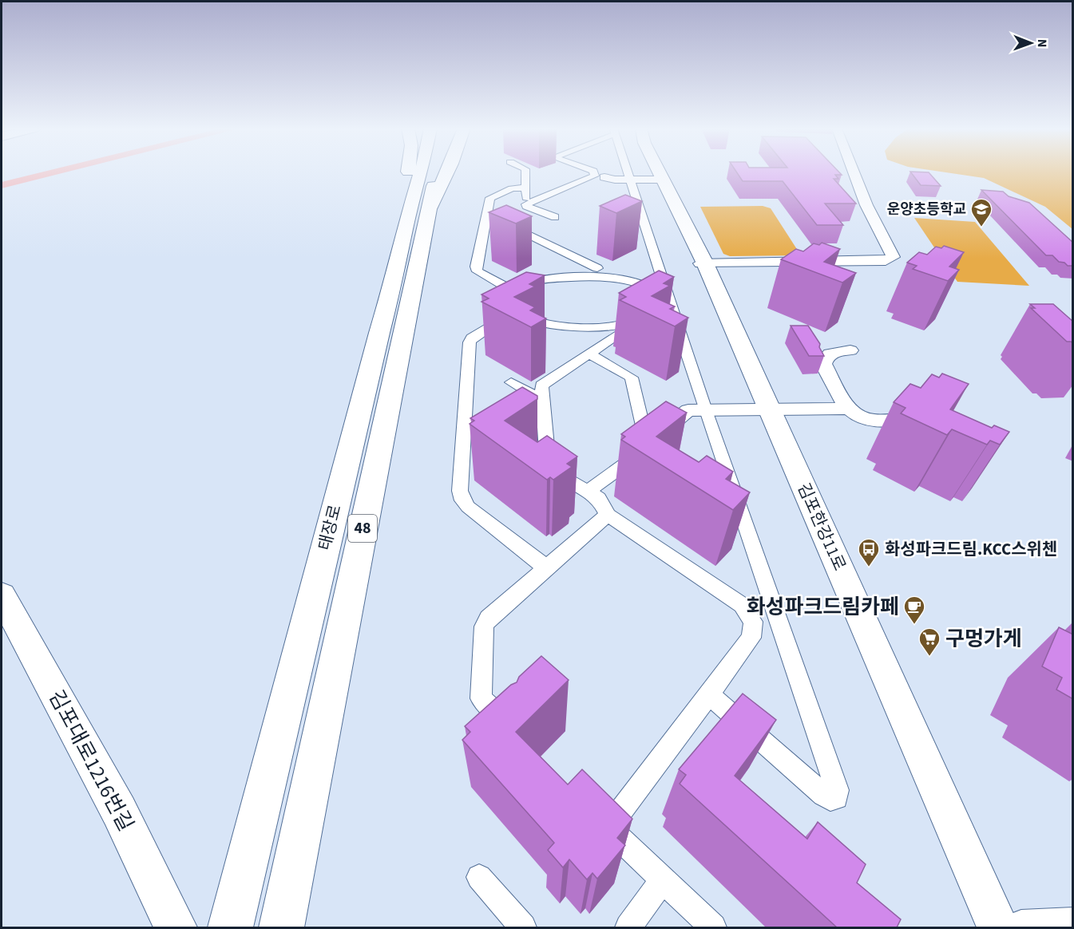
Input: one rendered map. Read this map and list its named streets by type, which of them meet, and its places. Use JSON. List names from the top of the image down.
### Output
{
  "streets": {
    "main road": ["태장로", "48"],
    "street": ["김포한강11로", "김포대로1216번길"]
  },
  "places": {
    "school or university": ["운양초등학교"],
    "bus stop": ["화성파크드림.KCC스위첸"],
    "cafe": ["화성파크드림카페"],
    "supermarket": ["구멍가게"]
  },
  "north": "right"
}
